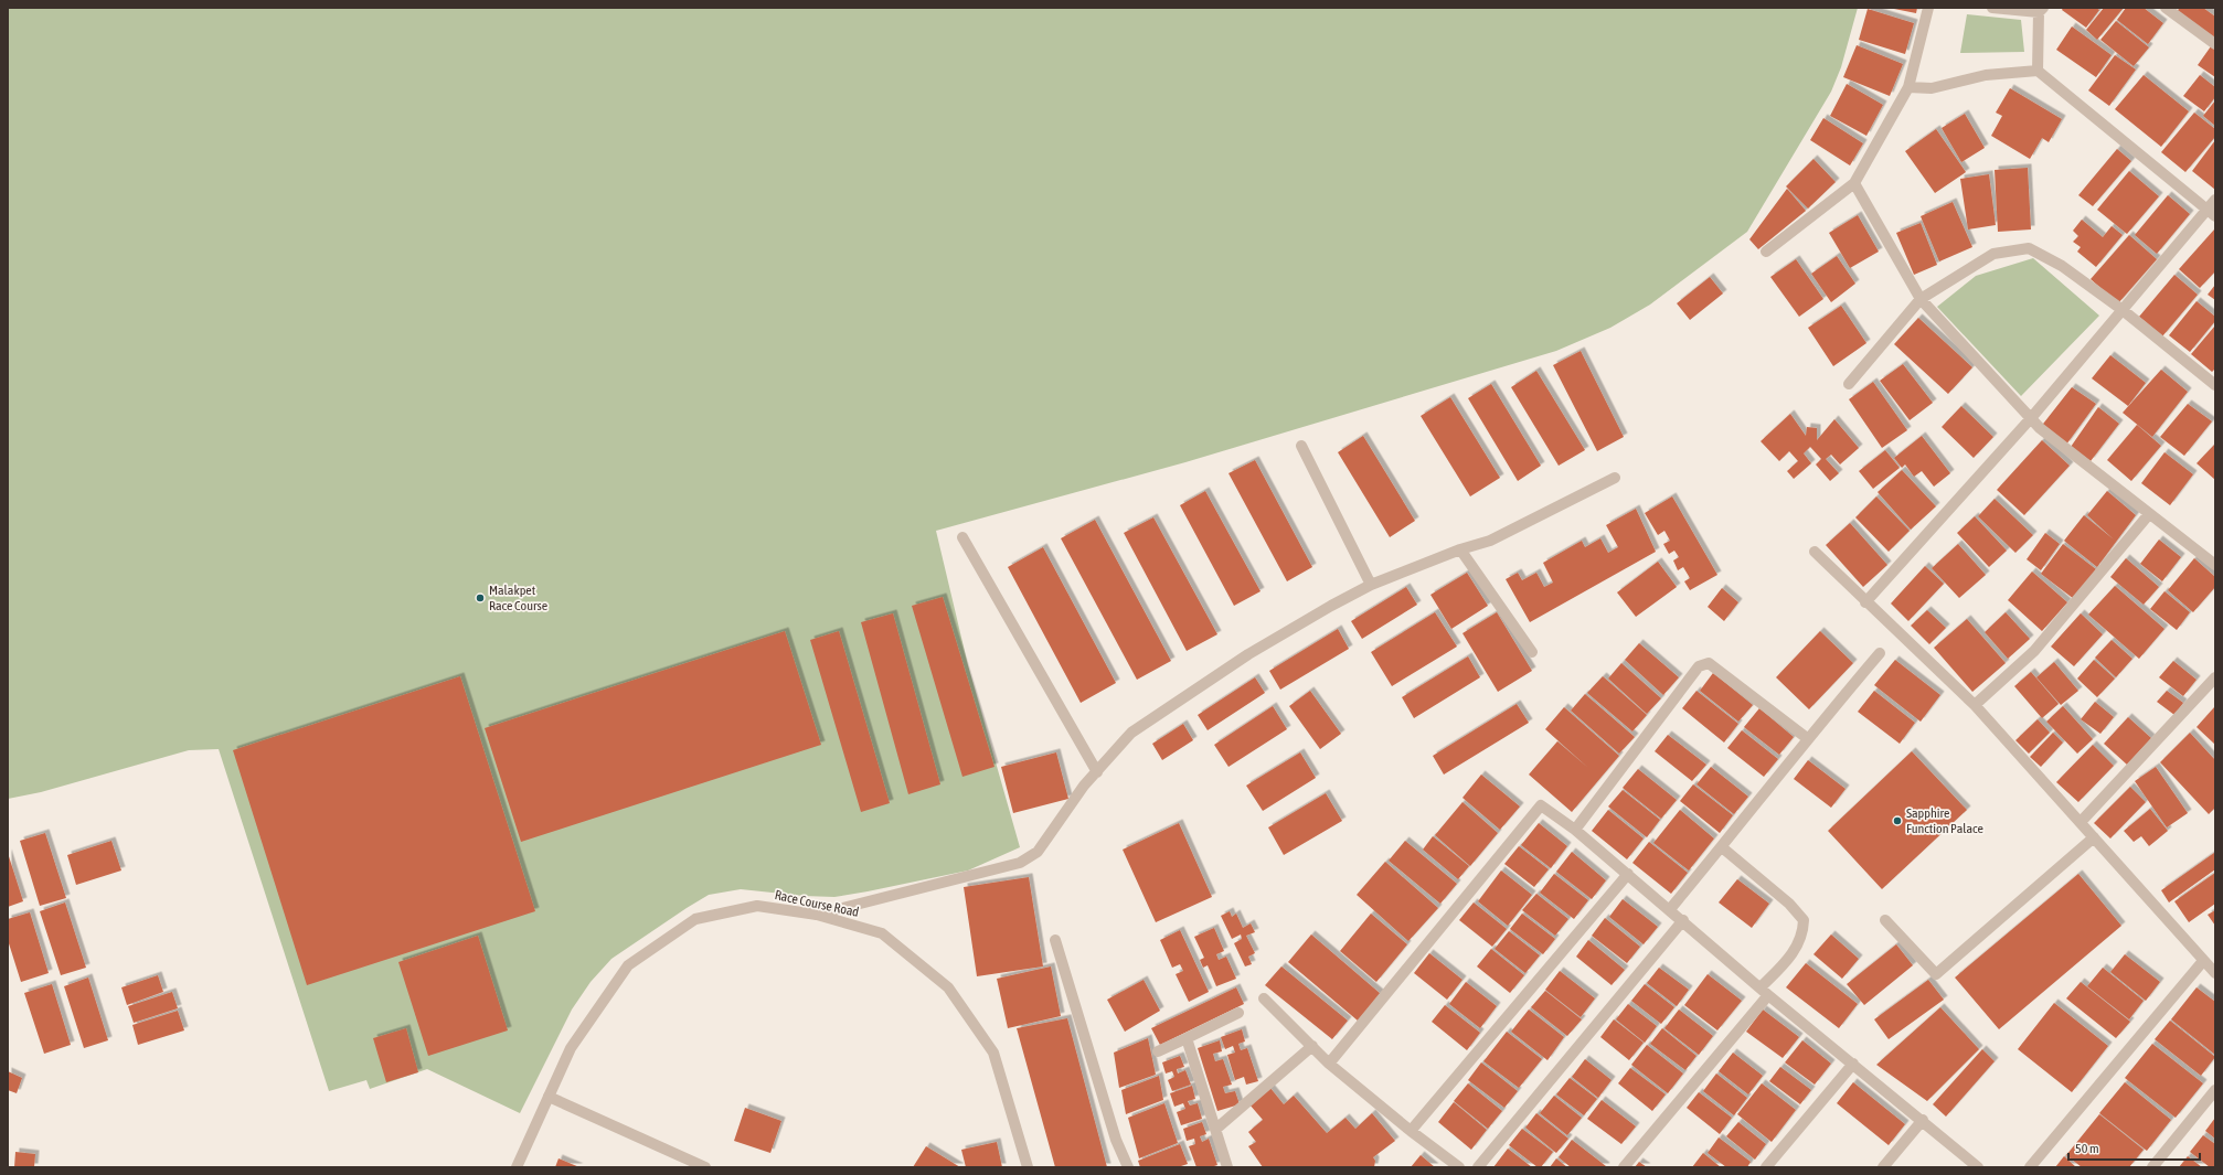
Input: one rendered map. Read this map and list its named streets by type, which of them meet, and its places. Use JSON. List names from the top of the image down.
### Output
{
  "streets": {
    "street": ["Race Course Road"]
  },
  "places": ["Malakpet Race Course", "Sapphire Function Palace"],
  "scale_bar": "50 m"
}
